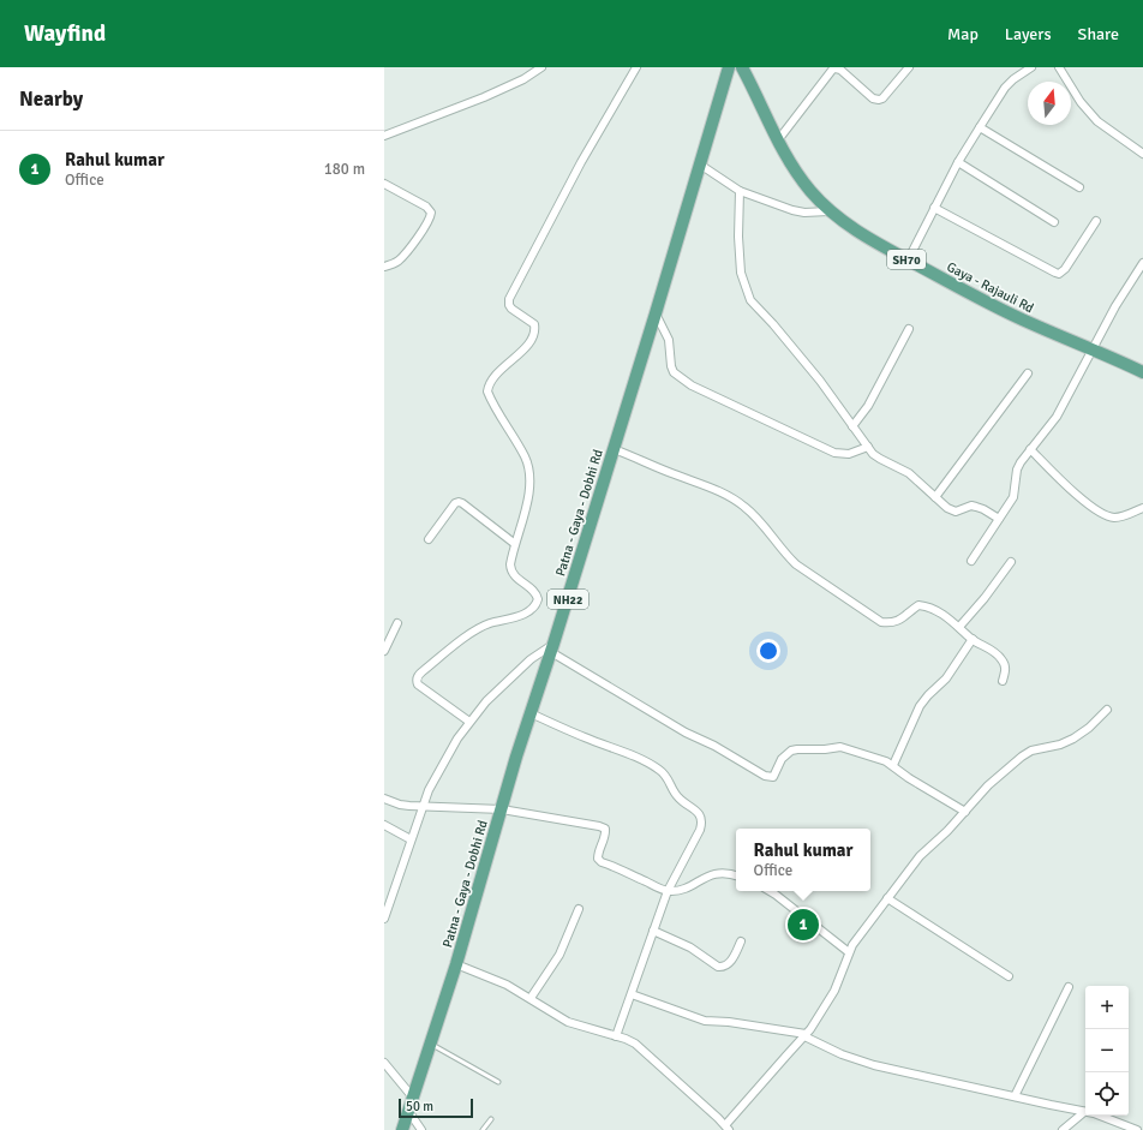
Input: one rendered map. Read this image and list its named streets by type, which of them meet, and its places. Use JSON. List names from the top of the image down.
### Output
{
  "streets": {
    "main road": [
      "SH70",
      "Gaya - Rajauli Rd",
      "Patna - Gaya - Dobhi Rd",
      "NH22"
    ]
  },
  "scale_bar": "50 m",
  "north": "top",
  "page": {
    "header": "Wayfind",
    "nav": ["Map", "Layers", "Share"],
    "heading": "Nearby",
    "list": [
      {
        "mark": "1",
        "name": "Rahul kumar",
        "note": "Office",
        "value": "180 m"
      }
    ],
    "popup": ["Rahul kumar", "Office"],
    "pins": "1",
    "map_buttons": ["+", "−"],
    "scale": "50 m"
  }
}
